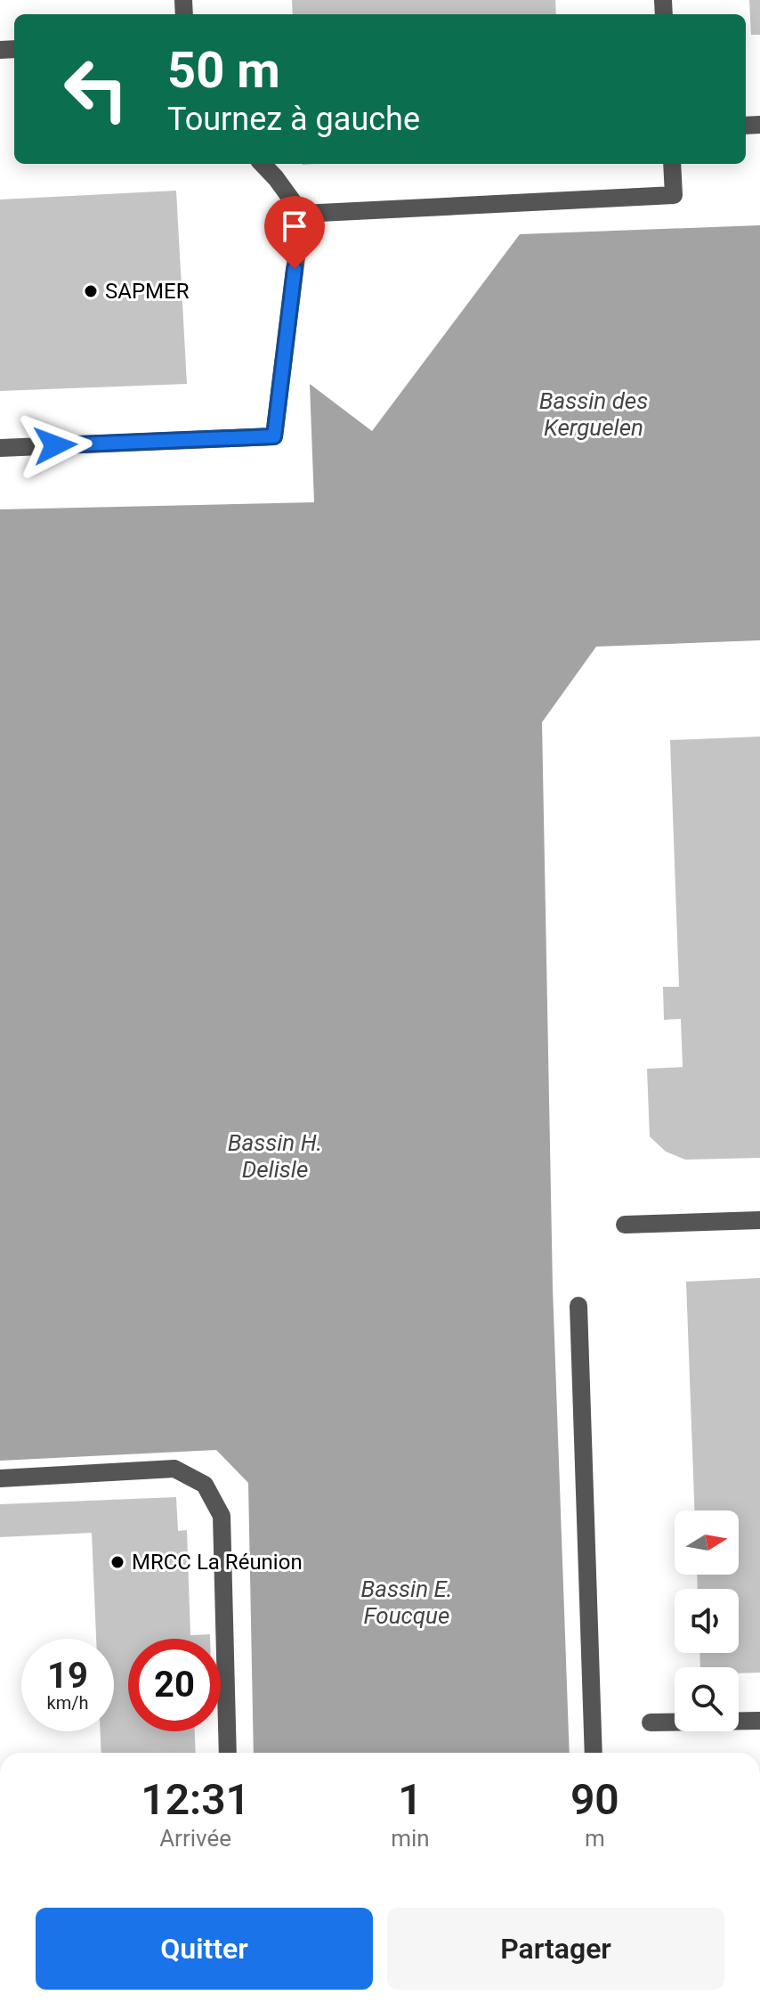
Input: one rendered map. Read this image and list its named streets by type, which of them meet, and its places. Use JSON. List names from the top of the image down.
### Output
{
  "water": ["Bassin des Kerguelen", "Bassin H. Delisle", "Bassin E. Foucque"],
  "places": ["SAPMER", "MRCC La Réunion"],
  "north": "right",
  "page": {
    "turn": ["50 m", "Tournez à gauche"],
    "speed": "19 km/h",
    "limit": "20",
    "eta": [
      "12:31",
      "Arrivée",
      "1",
      "min",
      "90",
      "m"
    ],
    "buttons": ["Quitter", "Partager"]
  }
}
